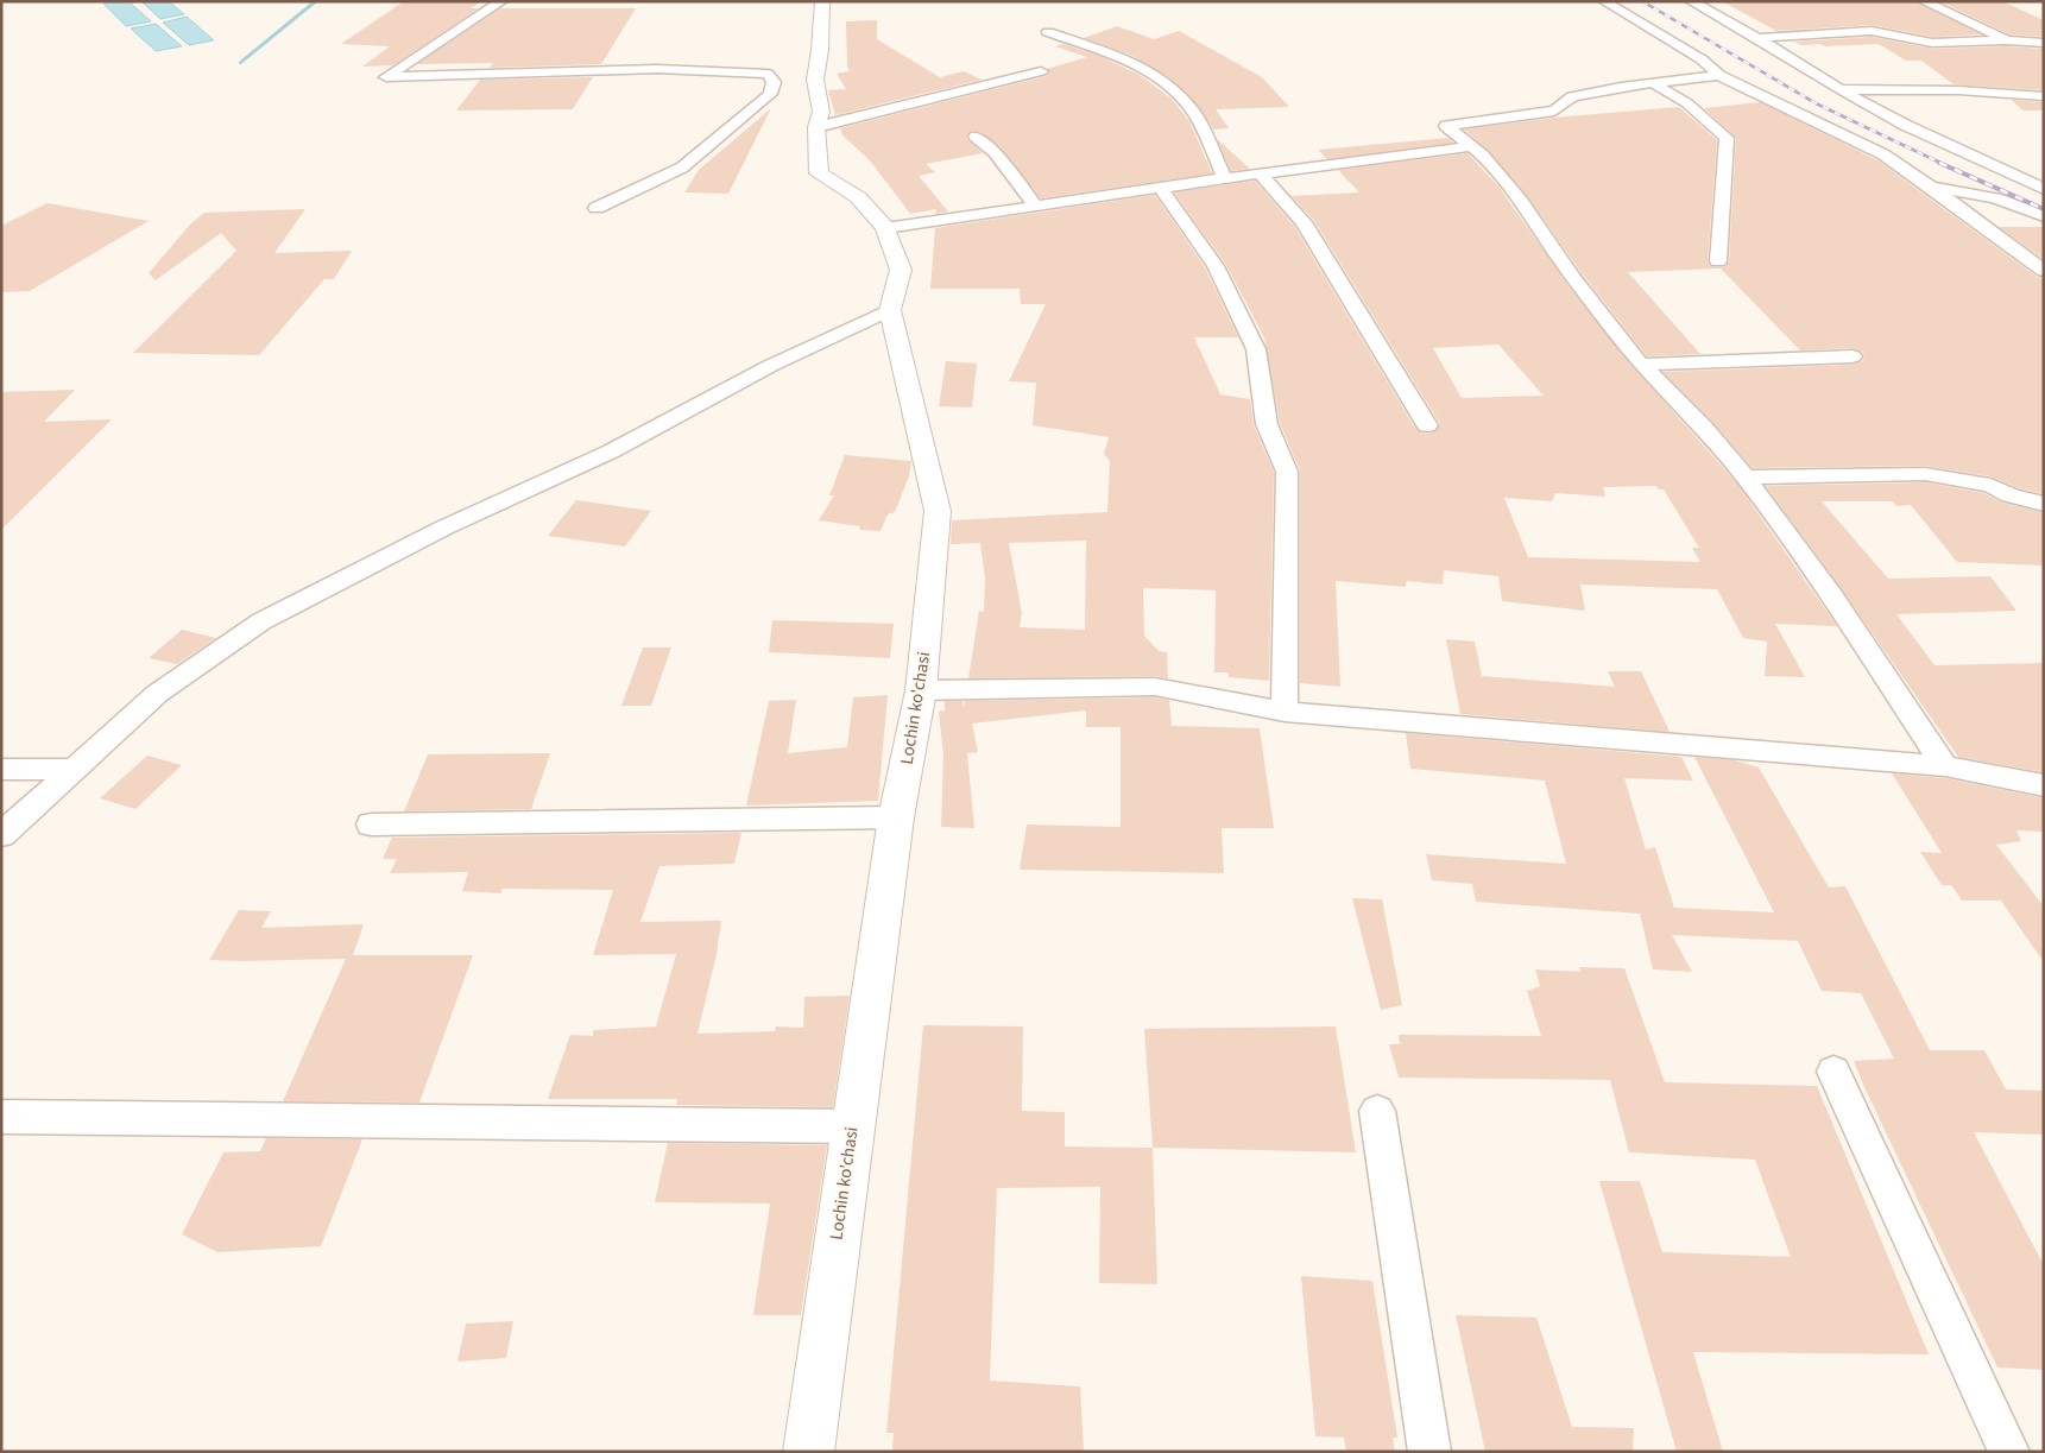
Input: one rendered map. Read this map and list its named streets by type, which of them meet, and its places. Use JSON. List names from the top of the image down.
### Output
{
  "streets": {
    "street": ["Lochin ko'chasi"]
  }
}
